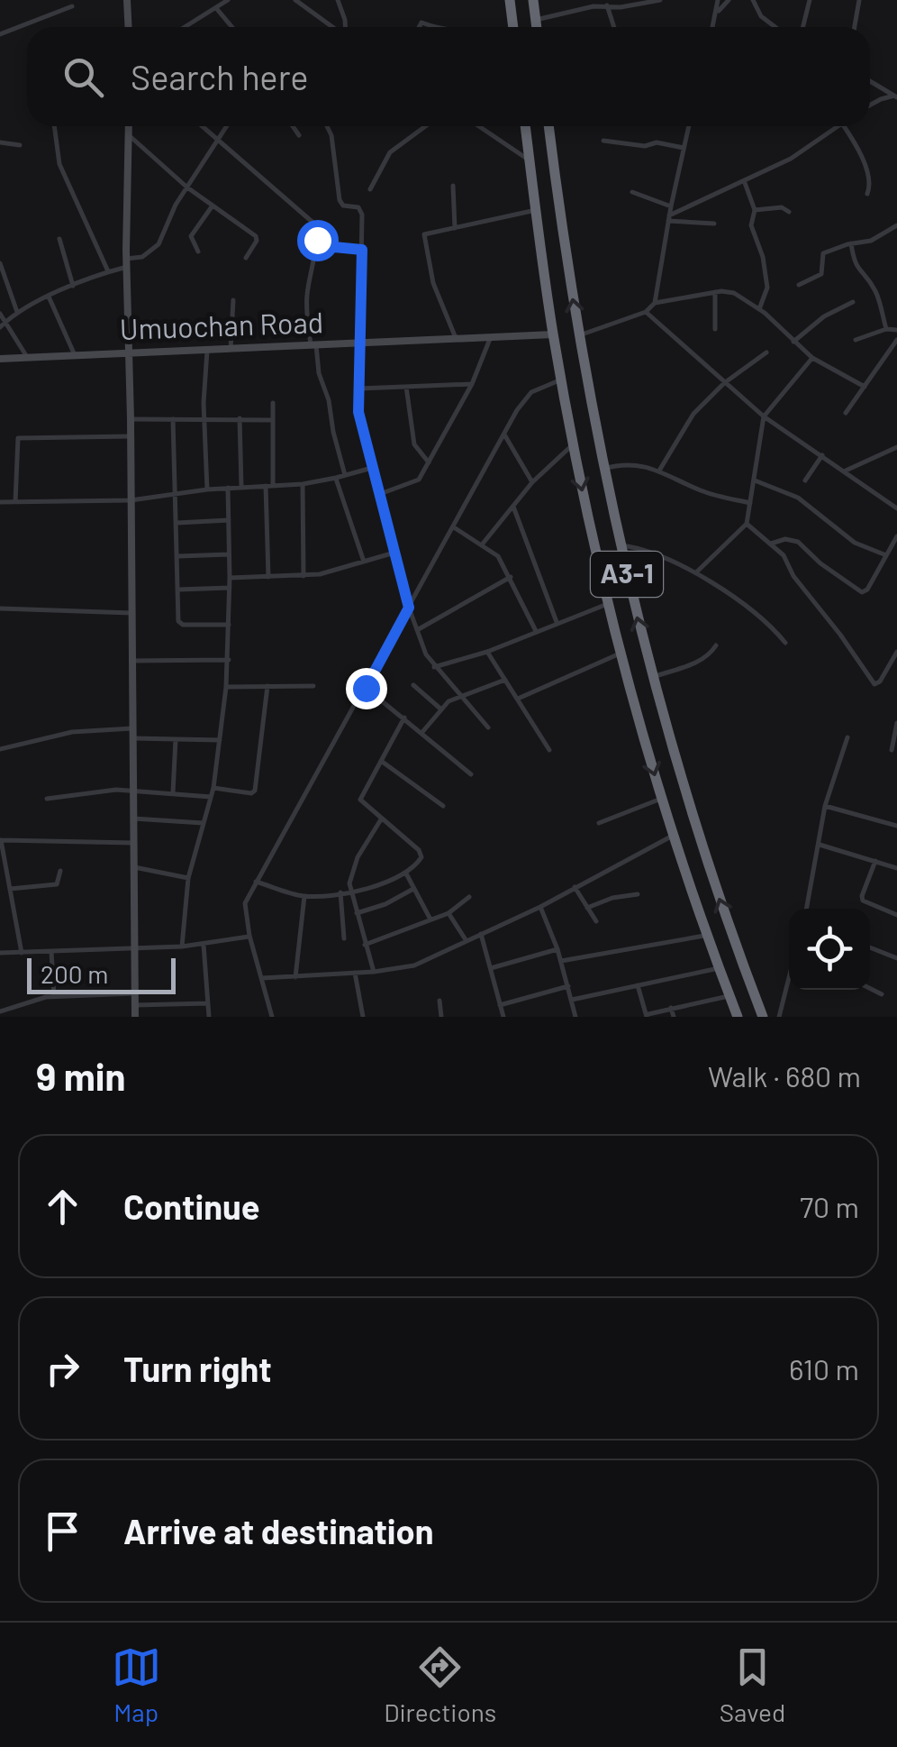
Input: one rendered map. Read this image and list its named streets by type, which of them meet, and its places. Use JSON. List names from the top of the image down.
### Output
{
  "streets": {
    "highway": ["A3-1"],
    "main road": ["Umuochan Road"]
  },
  "crossings": [
    ["Umuochan Road", "A3-1"]
  ],
  "scale_bar": "200 m",
  "page": {
    "search": "Search here",
    "scale": "200 m",
    "heading": ["9 min", "Walk · 680 m"],
    "list": [
      ["Continue", "70 m"],
      ["Turn right", "610 m"],
      "Arrive at destination"
    ],
    "nav": ["Map", "Directions", "Saved"]
  }
}
